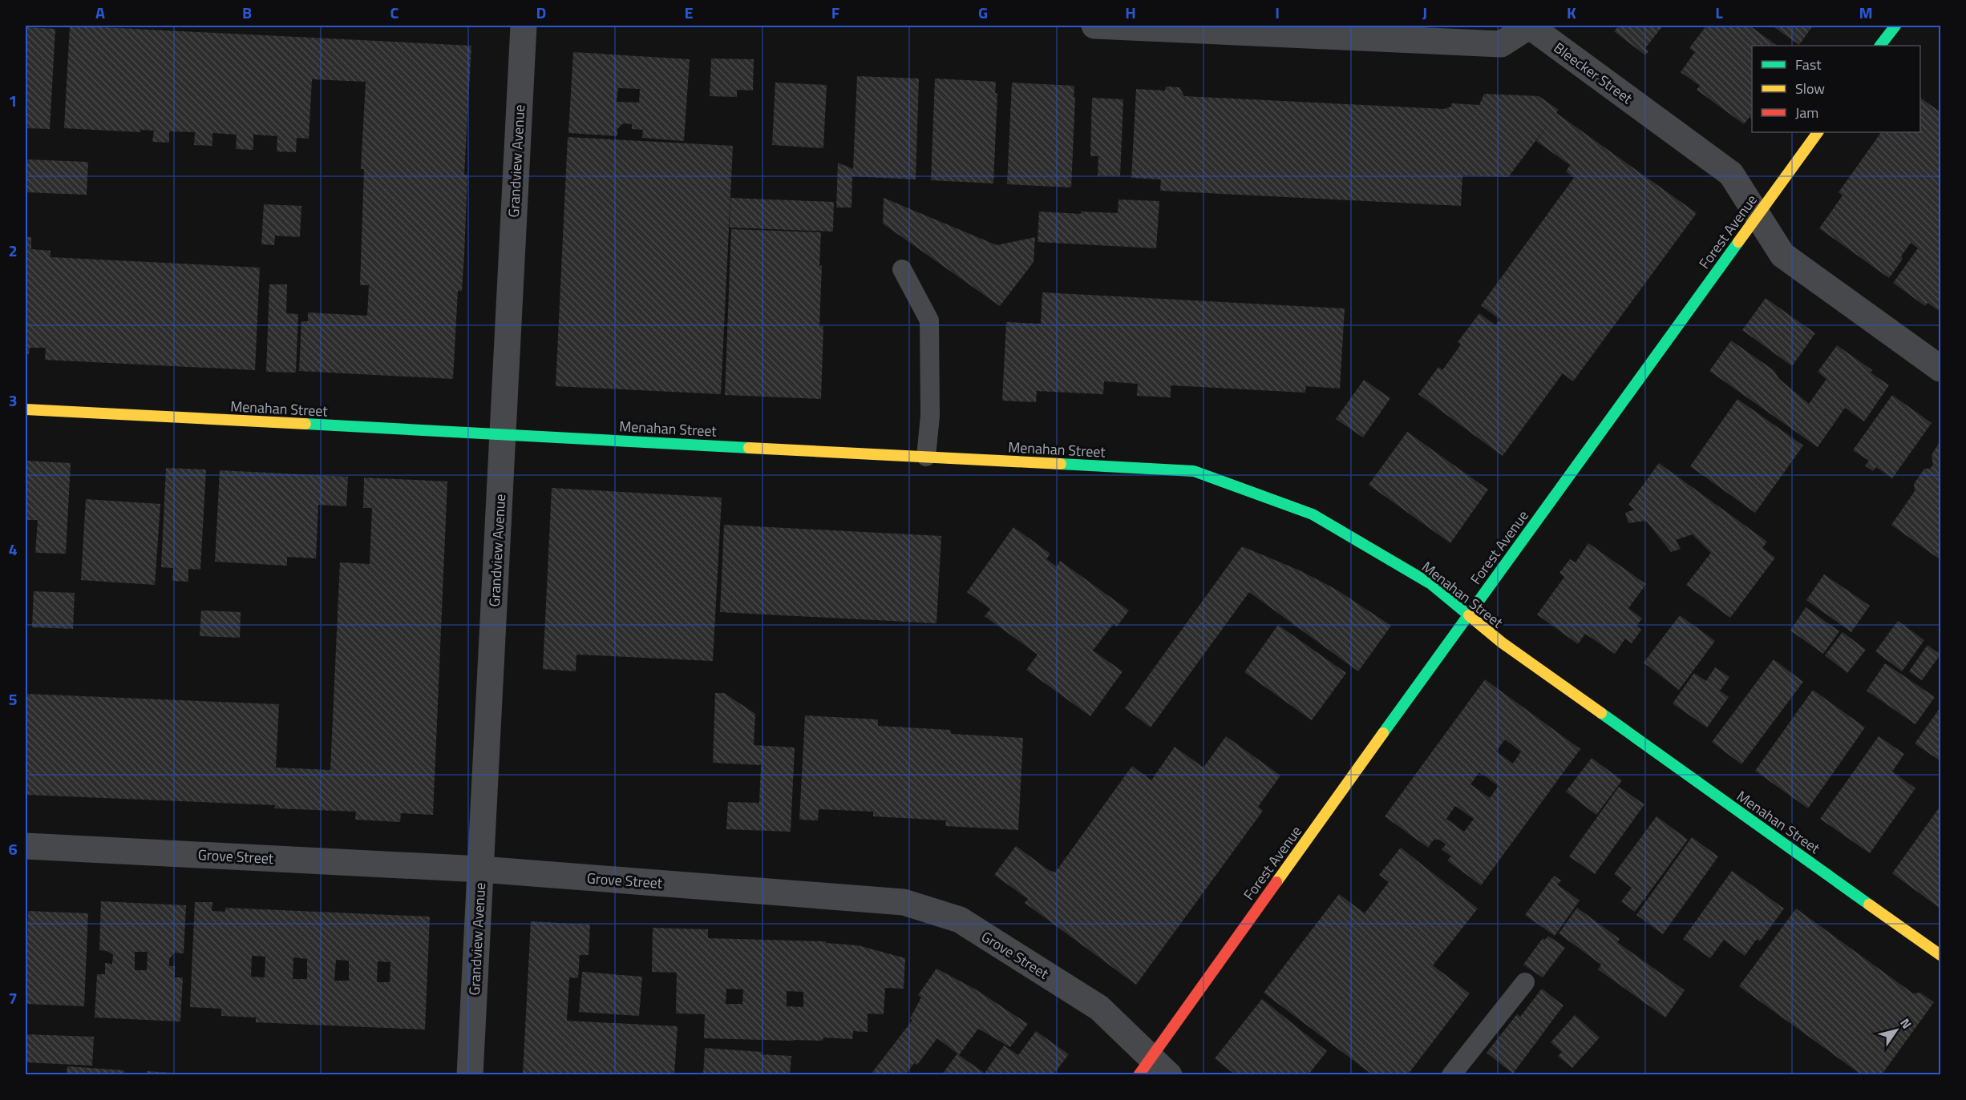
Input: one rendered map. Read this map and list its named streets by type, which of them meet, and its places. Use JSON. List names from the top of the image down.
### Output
{
  "streets": {
    "street": [
      "Bleecker Street",
      "Grandview Avenue",
      "Forest Avenue",
      "Menahan Street",
      "Grove Street"
    ]
  },
  "crossings": [
    ["Bleecker Street", "Forest Avenue"],
    ["Grandview Avenue", "Menahan Street"],
    ["Grandview Avenue", "Grove Street"],
    ["Forest Avenue", "Menahan Street"],
    ["Forest Avenue", "Grove Street"]
  ],
  "legend": ["Fast", "Slow", "Jam"],
  "north": "top right",
  "grid": {
    "columns": [
      "A",
      "B",
      "C",
      "D",
      "E",
      "F",
      "G",
      "H",
      "I",
      "J",
      "K",
      "L",
      "M"
    ],
    "rows": [
      "1",
      "2",
      "3",
      "4",
      "5",
      "6",
      "7"
    ]
  }
}
